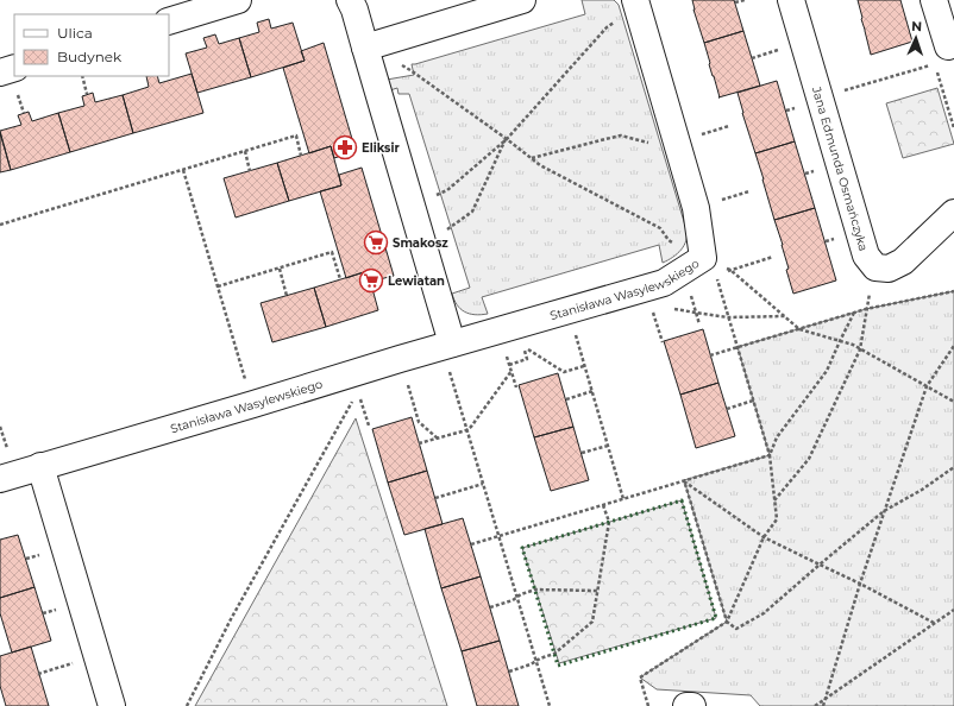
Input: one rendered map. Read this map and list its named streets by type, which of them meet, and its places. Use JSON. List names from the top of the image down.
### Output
{
  "streets": {
    "street": ["Jana Edmunda Osmańczyka", "Stanisława Wasylewskiego"]
  },
  "places": {
    "pharmacy": ["Eliksir"],
    "supermarket": ["Smakosz", "Lewiatan"]
  },
  "legend": ["Ulica", "Budynek"],
  "north": "top"
}
